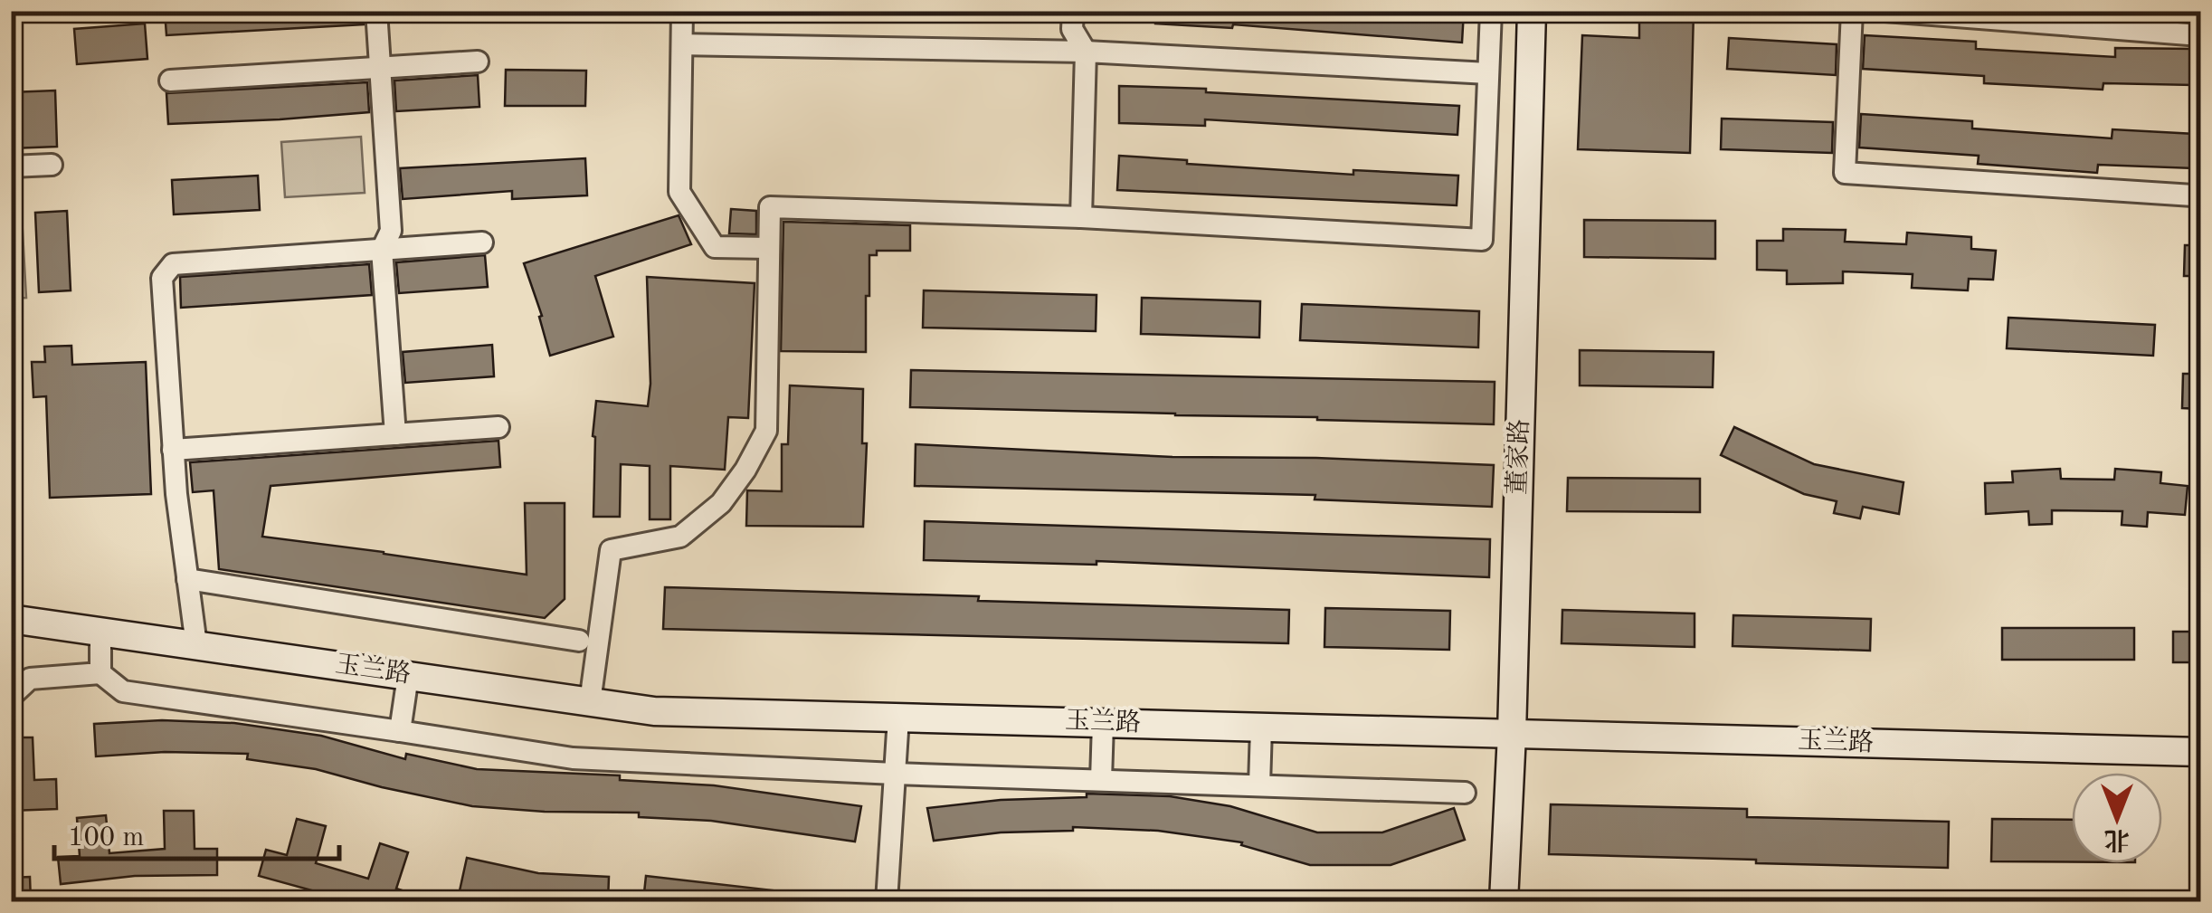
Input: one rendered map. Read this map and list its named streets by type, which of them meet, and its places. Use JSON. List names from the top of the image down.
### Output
{
  "streets": {
    "street": ["董家路", "玉兰路"]
  },
  "crossings": [
    ["董家路", "玉兰路"]
  ],
  "scale_bar": "100 m",
  "north": "bottom"
}
